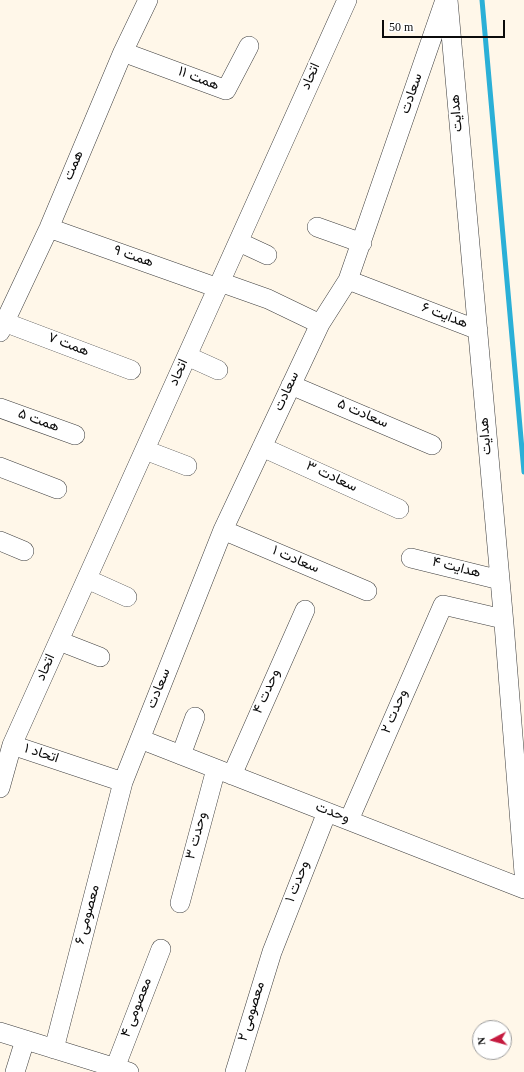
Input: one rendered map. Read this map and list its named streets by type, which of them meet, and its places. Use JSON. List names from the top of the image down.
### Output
{
  "streets": {
    "street": [
      "اتحاد",
      "همت ۱۱",
      "سعادت",
      "هدایت",
      "همت",
      "همت ۹",
      "هدایت ۶",
      "همت ۷",
      "سعادت ۵",
      "همت ۵",
      "سعادت ۳",
      "سعادت ۱",
      "هدایت ۴",
      "وحدت ۴",
      "وحدت ۲",
      "اتحاد ۱",
      "وحدت",
      "وحدت ۳",
      "وحدت ۱",
      "معصومی ۶",
      "معصومی ۴",
      "معصومی ۲"
    ]
  },
  "crossings": [
    ["اتحاد", "همت ۹"],
    ["اتحاد", "اتحاد ۱"],
    ["همت ۱۱", "همت"],
    ["سعادت", "هدایت"],
    ["سعادت", "همت ۹"],
    ["سعادت", "هدایت ۶"],
    ["سعادت", "سعادت ۵"],
    ["سعادت", "سعادت ۳"],
    ["سعادت", "سعادت ۱"],
    ["سعادت", "اتحاد ۱"],
    ["سعادت", "وحدت"],
    ["سعادت", "معصومی ۶"],
    ["هدایت", "هدایت ۶"],
    ["هدایت", "هدایت ۴"],
    ["هدایت", "وحدت ۲"],
    ["همت", "همت ۹"],
    ["همت", "همت ۷"],
    ["وحدت ۴", "وحدت"],
    ["وحدت ۴", "وحدت ۳"],
    ["وحدت ۲", "وحدت"],
    ["اتحاد ۱", "معصومی ۶"],
    ["وحدت", "وحدت ۳"],
    ["وحدت", "وحدت ۱"],
    ["وحدت ۱", "معصومی ۲"]
  ],
  "scale_bar": "50 m",
  "north": "left"
}
